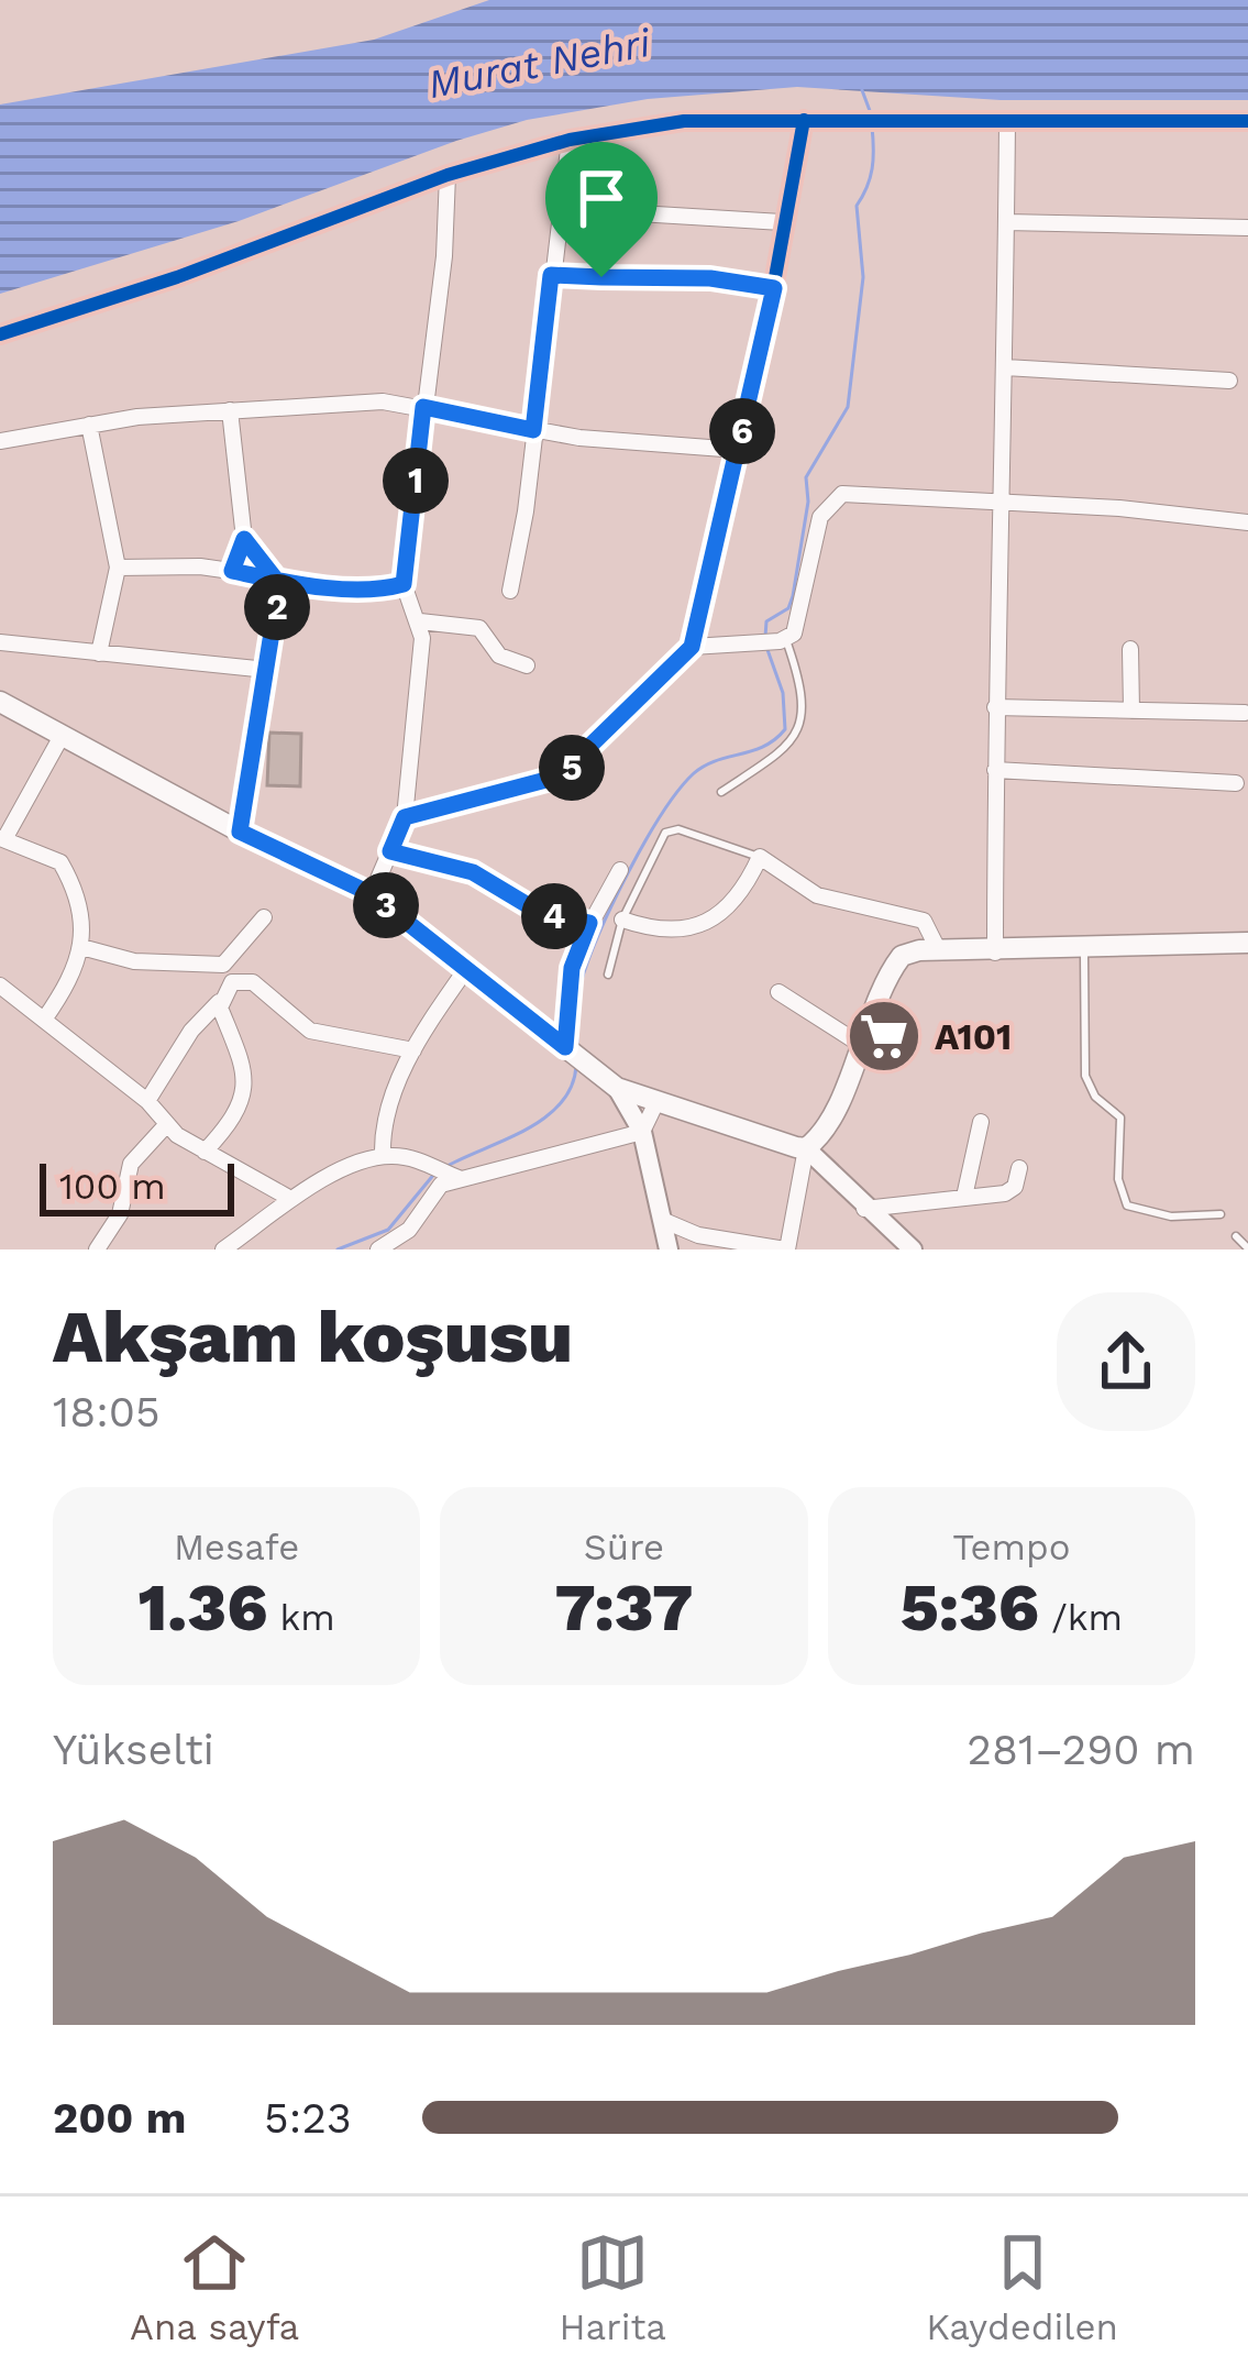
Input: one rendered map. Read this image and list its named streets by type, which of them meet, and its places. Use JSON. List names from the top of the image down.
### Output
{
  "water": ["Murat Nehri"],
  "places": {
    "supermarket": ["A101"]
  },
  "scale_bar": "100 m",
  "page": {
    "pins": [
      "6",
      "1",
      "2",
      "5",
      "3",
      "4"
    ],
    "scale": "100 m",
    "heading": ["Akşam koşusu", "18:05"],
    "stats": [
      ["Mesafe", "1.36 km"],
      ["Süre", "7:37"],
      ["Tempo", "5:36 /km"]
    ],
    "chart": ["Yükselti", "281–290 m"],
    "list": [
      {
        "name": "200 m",
        "note": "5:23"
      }
    ],
    "tabs": ["Ana sayfa", "Harita", "Kaydedilen"]
  }
}
